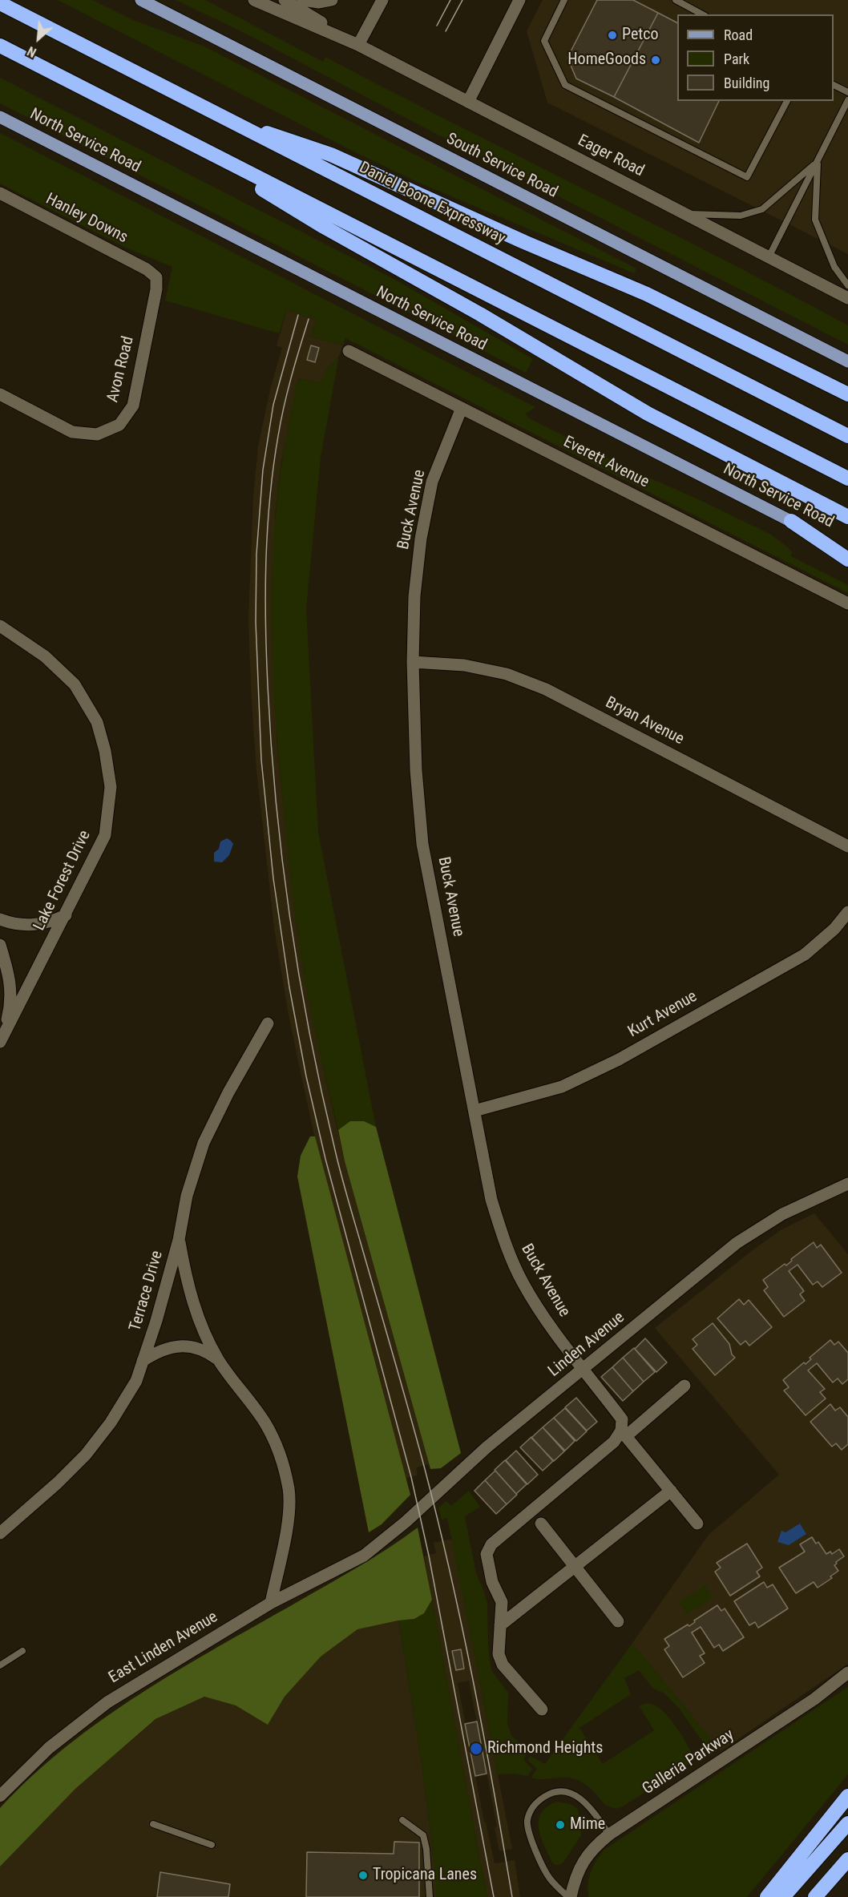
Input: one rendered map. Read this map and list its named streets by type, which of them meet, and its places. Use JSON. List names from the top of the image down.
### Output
{
  "streets": {
    "highway": ["Daniel Boone Expressway"],
    "main road": ["North Service Road", "South Service Road"],
    "street": [
      "Eager Road",
      "Hanley Downs",
      "Avon Road",
      "Everett Avenue",
      "Buck Avenue",
      "Bryan Avenue",
      "Lake Forest Drive",
      "Kurt Avenue",
      "Terrace Drive",
      "Linden Avenue",
      "East Linden Avenue",
      "Galleria Parkway"
    ]
  },
  "crossings": [
    ["Hanley Downs", "Avon Road"],
    ["Everett Avenue", "Buck Avenue"],
    ["Buck Avenue", "Bryan Avenue"],
    ["Buck Avenue", "Kurt Avenue"],
    ["Buck Avenue", "Linden Avenue"],
    ["Linden Avenue", "East Linden Avenue"]
  ],
  "places": [
    "Petco",
    "HomeGoods",
    "Richmond Heights",
    "Mime",
    "Tropicana Lanes"
  ],
  "legend": ["Road", "Park", "Building"],
  "north": "bottom left"
}
